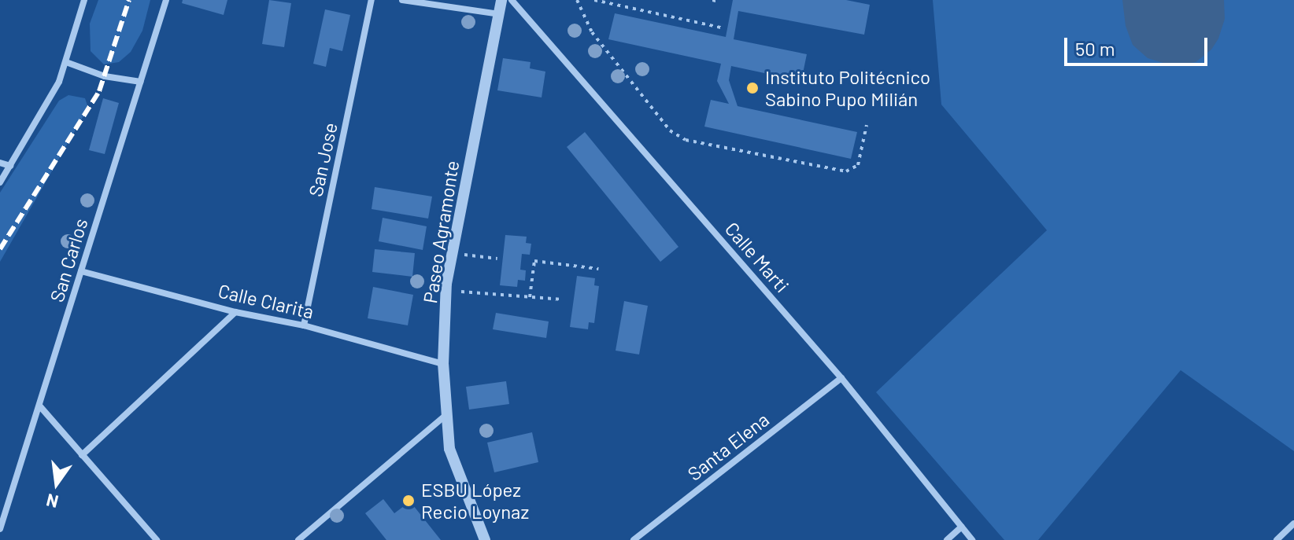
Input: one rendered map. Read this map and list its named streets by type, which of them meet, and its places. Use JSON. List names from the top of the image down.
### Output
{
  "streets": {
    "street": [
      "San Jose",
      "Paseo Agramonte",
      "Calle Marti",
      "San Carlos",
      "Calle Clarita",
      "Santa Elena"
    ]
  },
  "crossings": [
    ["San Jose", "Calle Clarita"],
    ["Paseo Agramonte", "Calle Clarita"],
    ["Calle Marti", "Santa Elena"],
    ["San Carlos", "Calle Clarita"]
  ],
  "places": ["Instituto Politécnico Sabino Pupo Milián", "ESBU López Recio Loynaz"],
  "scale_bar": "50 m",
  "north": "bottom"
}
